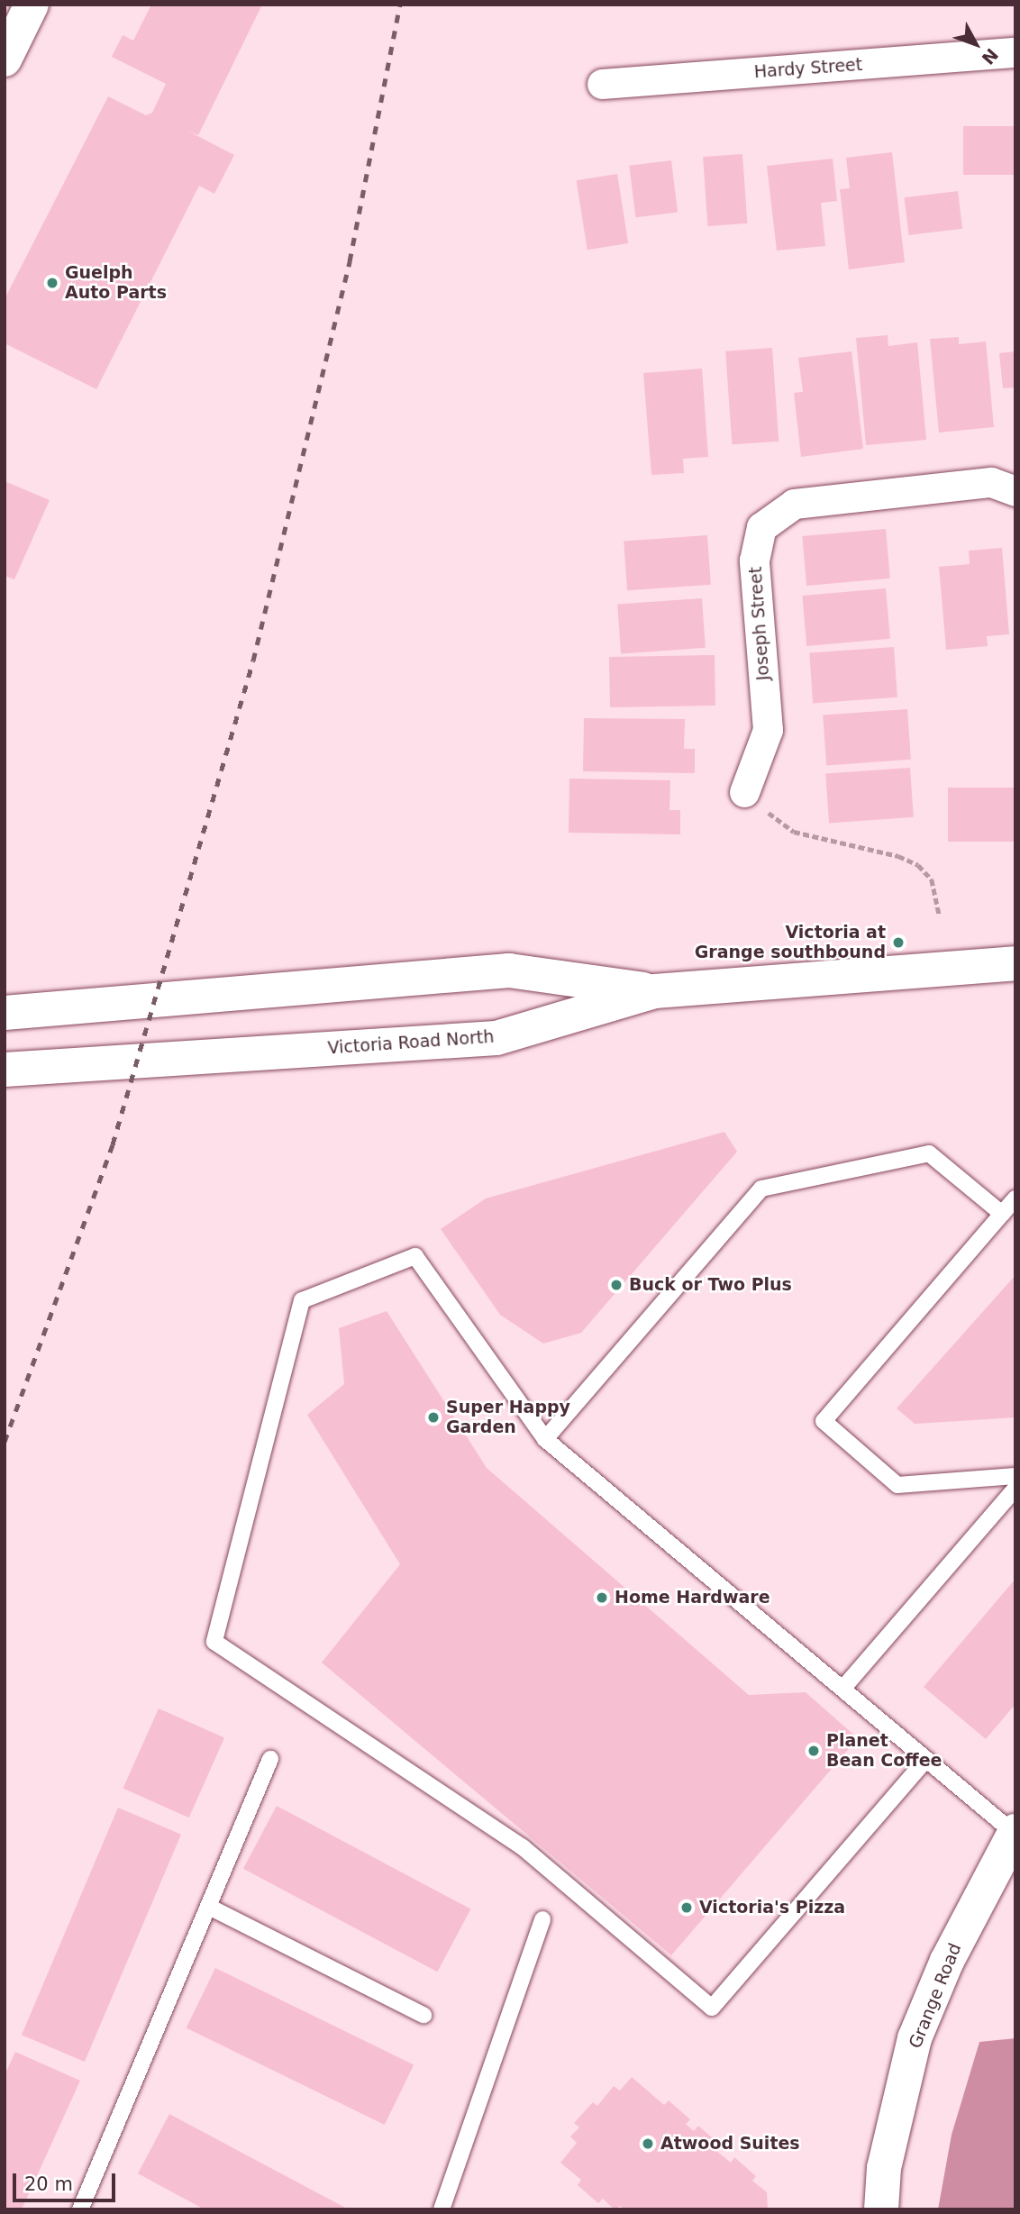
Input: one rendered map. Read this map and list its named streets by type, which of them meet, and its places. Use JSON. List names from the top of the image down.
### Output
{
  "streets": {
    "main road": ["Victoria Road North", "Grange Road"],
    "street": ["Hardy Street", "Joseph Street"]
  },
  "places": [
    "Guelph Auto Parts",
    "Victoria at Grange southbound",
    "Buck or Two Plus",
    "Super Happy Garden",
    "Home Hardware",
    "Planet Bean Coffee",
    "Victoria's Pizza",
    "Atwood Suites"
  ],
  "scale_bar": "20 m",
  "north": "bottom right"
}
